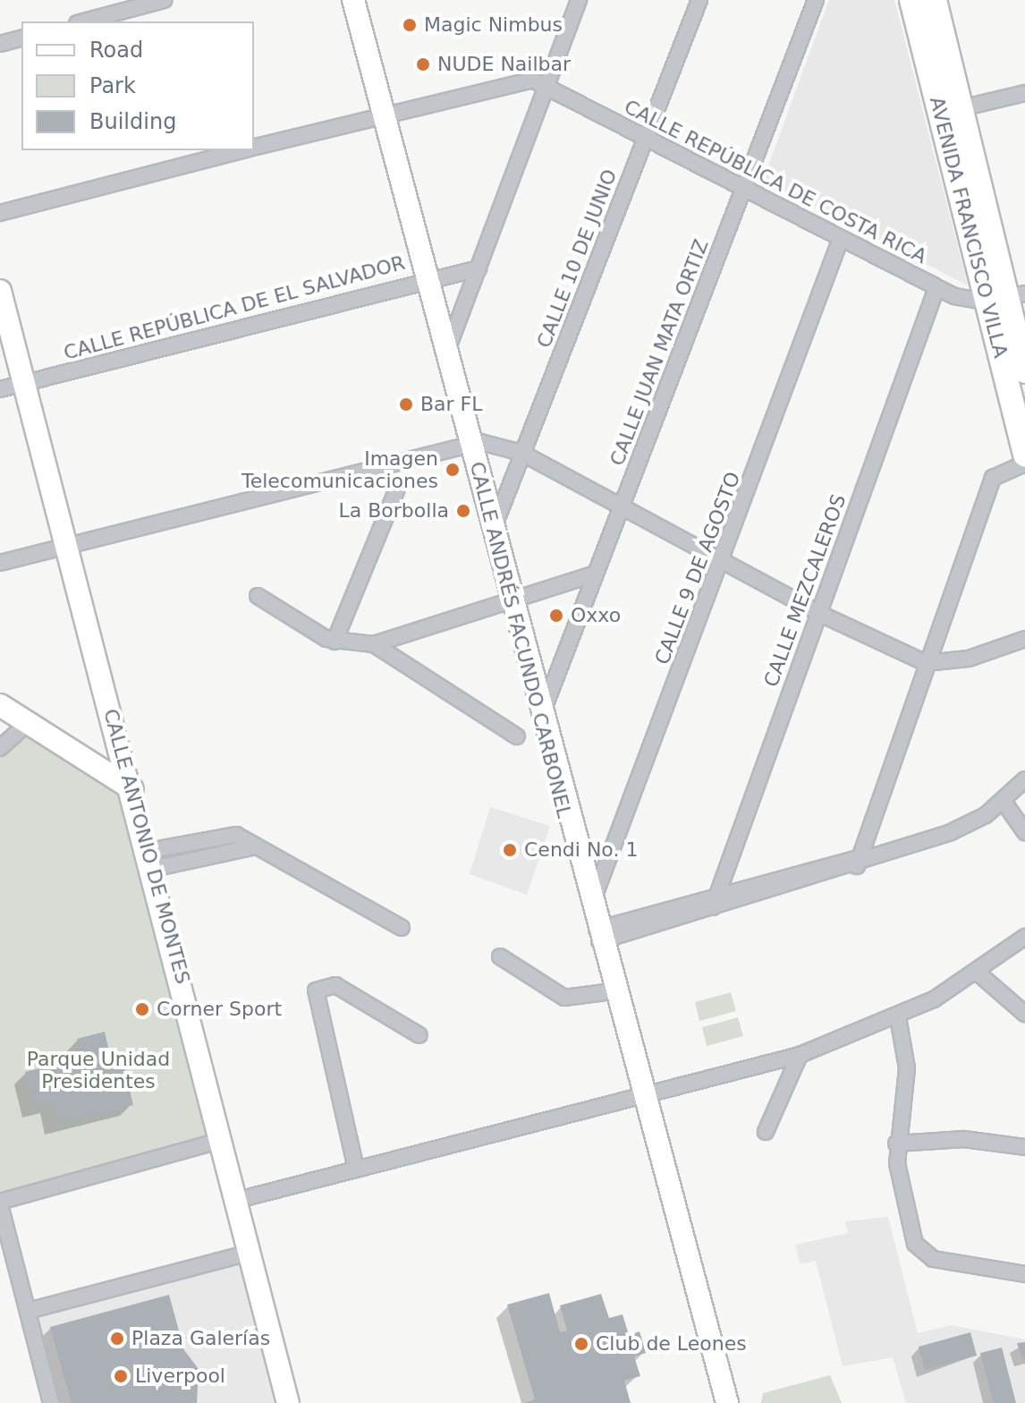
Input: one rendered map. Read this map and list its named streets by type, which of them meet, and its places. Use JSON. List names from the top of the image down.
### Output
{
  "streets": {
    "main road": ["AVENIDA FRANCISCO VILLA", "CALLE ANDRÉS FACUNDO CARBONEL", "CALLE ANTONIO DE MONTES"],
    "street": [
      "CALLE REPÚBLICA DE COSTA RICA",
      "CALLE 10 DE JUNIO",
      "CALLE REPÚBLICA DE EL SALVADOR",
      "CALLE JUAN MATA ORTIZ",
      "CALLE 9 DE AGOSTO",
      "CALLE MEZCALEROS"
    ]
  },
  "crossings": [
    ["CALLE REPÚBLICA DE COSTA RICA", "AVENIDA FRANCISCO VILLA"],
    ["CALLE REPÚBLICA DE COSTA RICA", "CALLE 10 DE JUNIO"],
    ["CALLE REPÚBLICA DE COSTA RICA", "CALLE JUAN MATA ORTIZ"],
    ["CALLE REPÚBLICA DE COSTA RICA", "CALLE 9 DE AGOSTO"],
    ["CALLE REPÚBLICA DE COSTA RICA", "CALLE MEZCALEROS"],
    ["CALLE 10 DE JUNIO", "CALLE ANDRÉS FACUNDO CARBONEL"],
    ["CALLE REPÚBLICA DE EL SALVADOR", "CALLE ANDRÉS FACUNDO CARBONEL"],
    ["CALLE REPÚBLICA DE EL SALVADOR", "CALLE ANTONIO DE MONTES"],
    ["CALLE JUAN MATA ORTIZ", "CALLE ANDRÉS FACUNDO CARBONEL"],
    ["CALLE 9 DE AGOSTO", "CALLE ANDRÉS FACUNDO CARBONEL"]
  ],
  "parks": ["Parque Unidad Presidentes"],
  "places": [
    "Magic Nimbus",
    "NUDE Nailbar",
    "Bar FL",
    "Imagen Telecomunicaciones",
    "La Borbolla",
    "Oxxo",
    "Cendi No. 1",
    "Corner Sport",
    "Plaza Galerías",
    "Club de Leones",
    "Liverpool"
  ],
  "legend": ["Road", "Park", "Building"]
}
